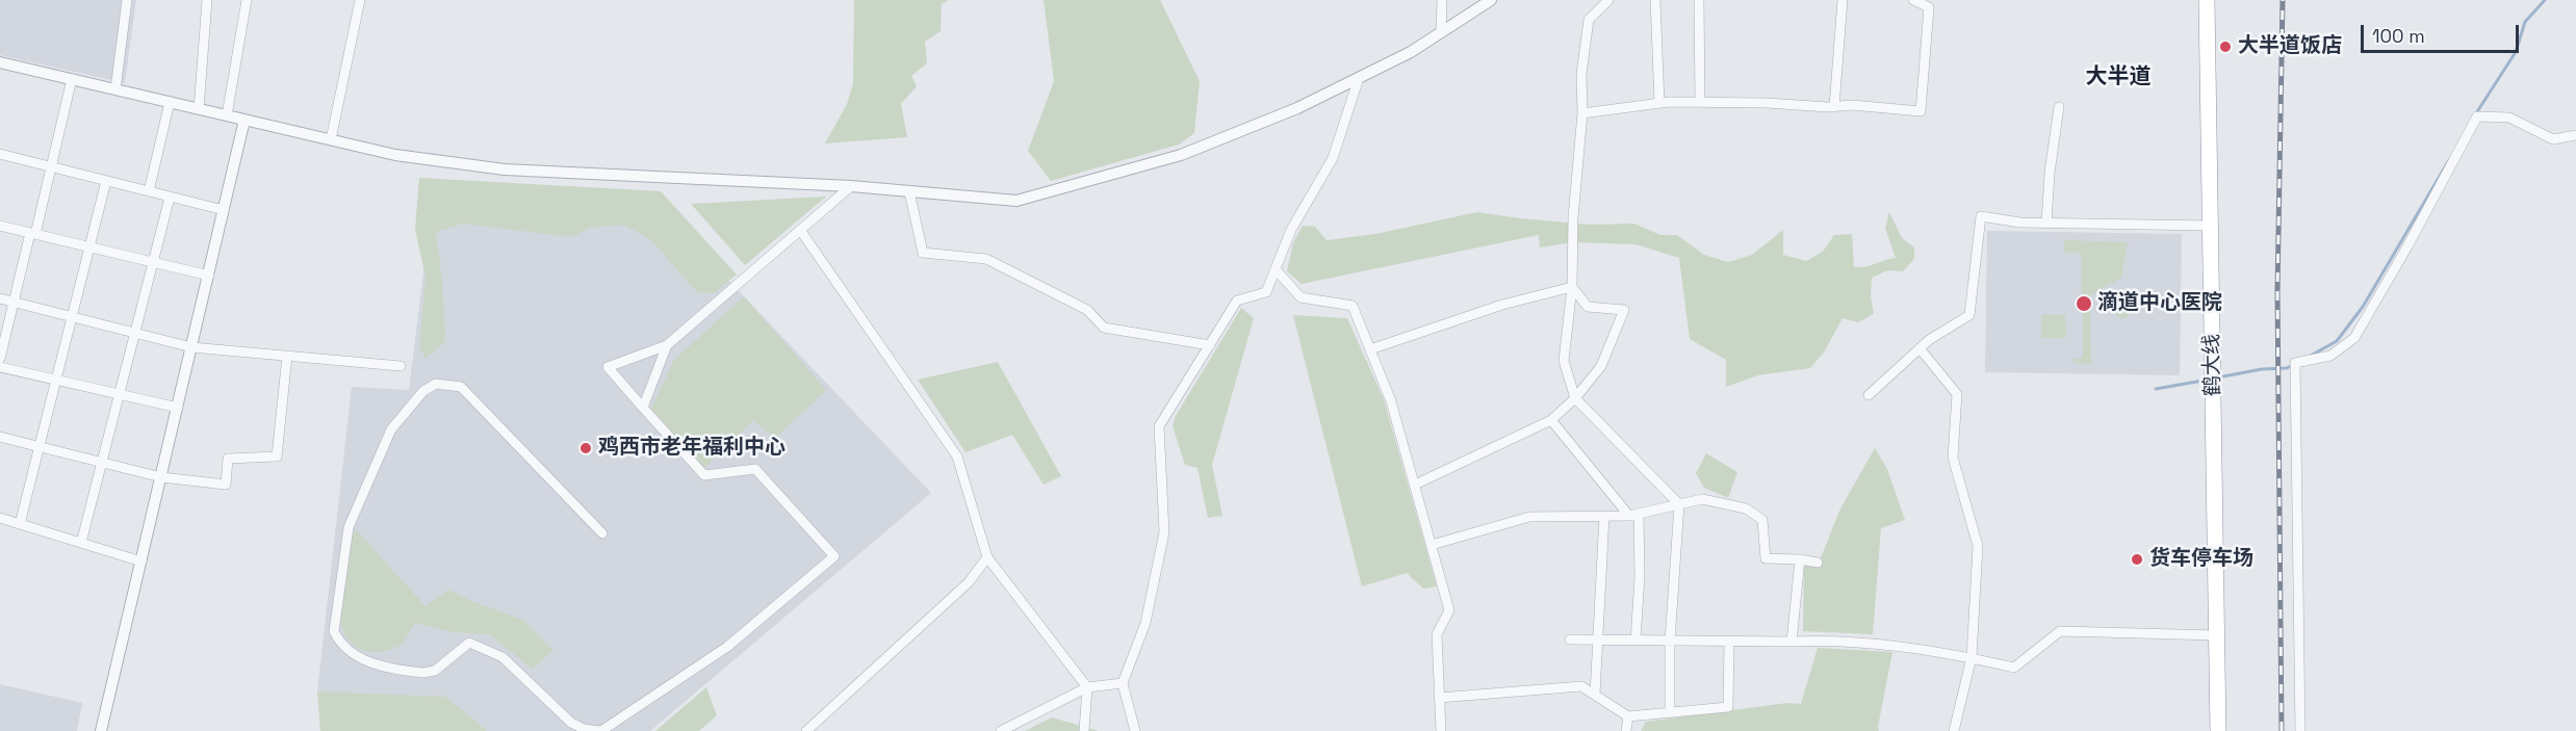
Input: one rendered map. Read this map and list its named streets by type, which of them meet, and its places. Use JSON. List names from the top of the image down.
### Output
{
  "streets": {
    "highway": ["鹤大线"]
  },
  "districts": ["大半道"],
  "places": [
    "大半道饭店",
    "滴道中心医院",
    "鸡西市老年福利中心",
    "货车停车场"
  ],
  "scale_bar": "100 m"
}
